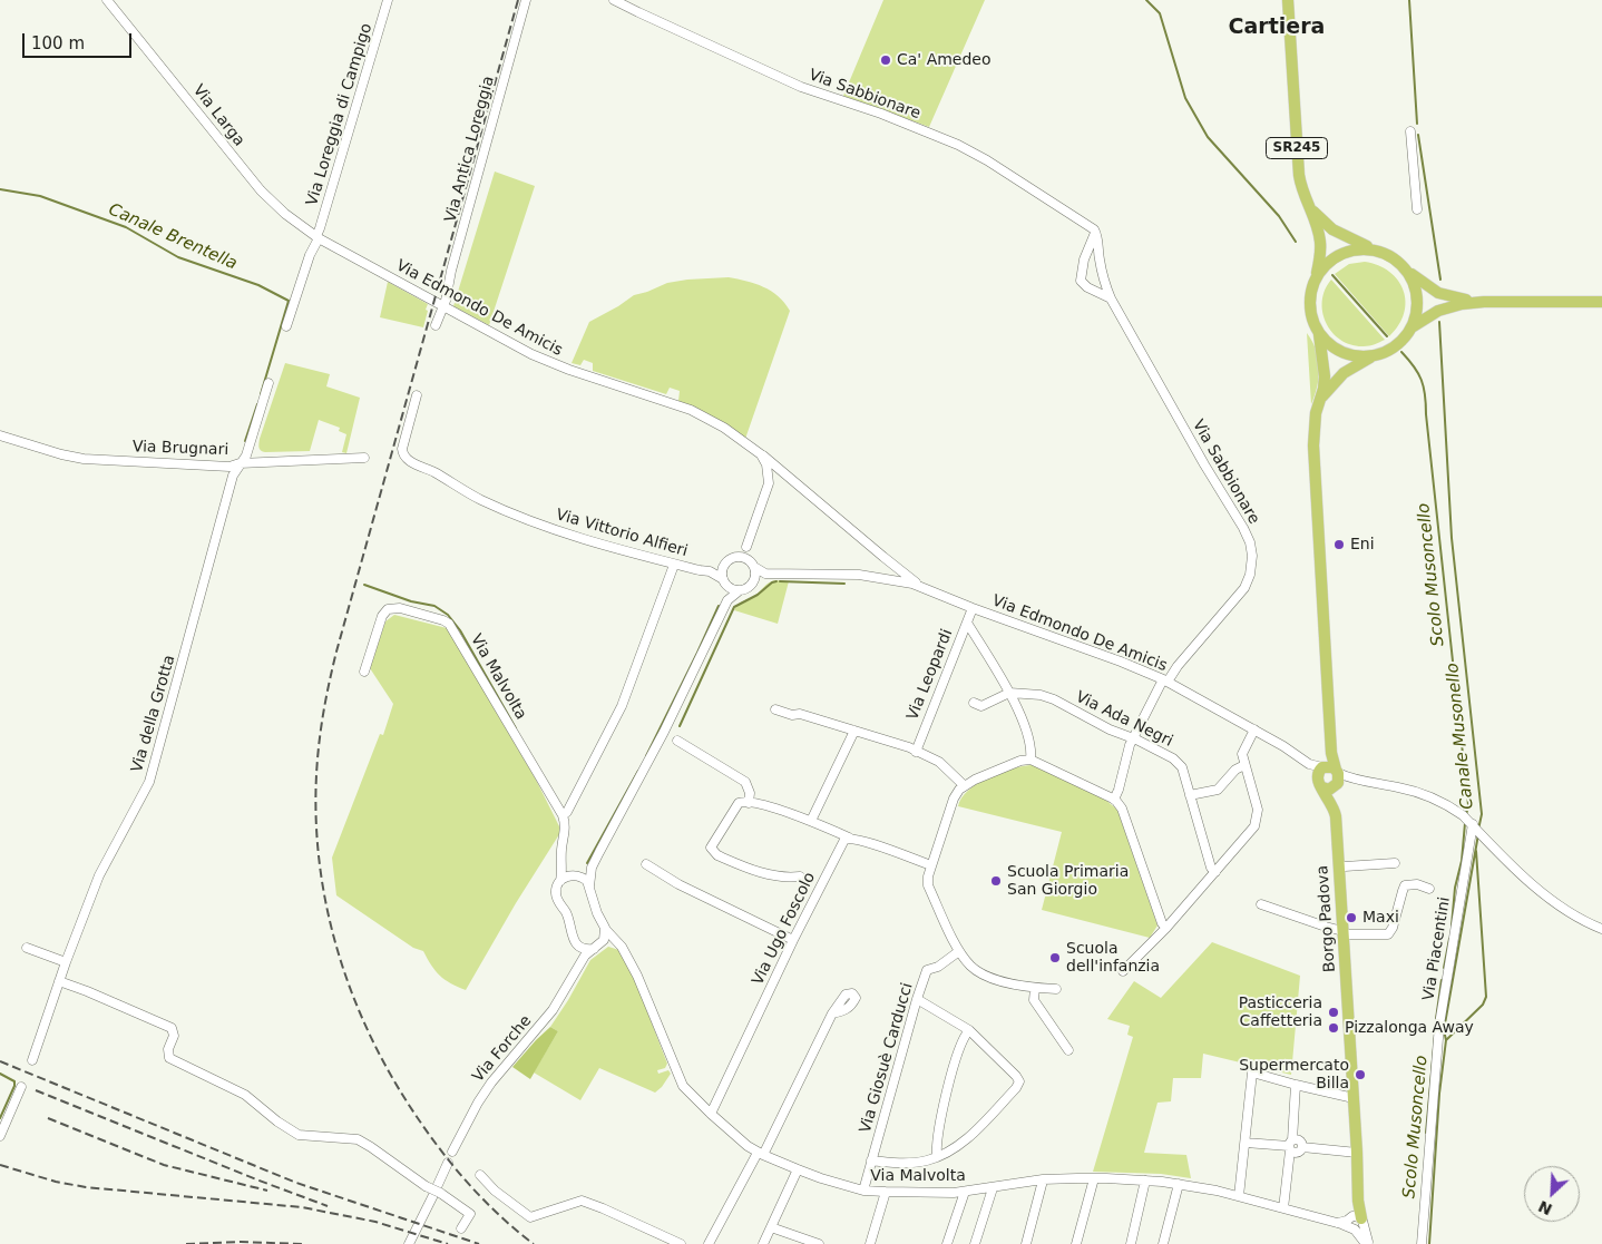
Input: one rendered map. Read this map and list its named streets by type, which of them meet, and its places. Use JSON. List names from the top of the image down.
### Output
{
  "streets": {
    "main road": ["SR245", "Borgo Padova"],
    "street": [
      "Via Sabbionare",
      "Via Loreggia di Campigo",
      "Via Larga",
      "Via Antica Loreggia",
      "Via Edmondo De Amicis",
      "Via Brugnari",
      "Via Vittorio Alfieri",
      "Via Leopardi",
      "Via Malvolta",
      "Via della Grotta",
      "Via Ada Negri",
      "Via Ugo Foscolo",
      "Via Piacentini",
      "Via Forche",
      "Via Giosuè Carducci"
    ]
  },
  "crossings": [
    ["Via Sabbionare", "Via Edmondo De Amicis"],
    ["Via Sabbionare", "Via Ada Negri"],
    ["Via Loreggia di Campigo", "Via Larga"],
    ["Via Loreggia di Campigo", "Via Edmondo De Amicis"],
    ["Via Larga", "Via Edmondo De Amicis"],
    ["SR245", "Borgo Padova"],
    ["Via Antica Loreggia", "Via Edmondo De Amicis"],
    ["Via Edmondo De Amicis", "Via Leopardi"],
    ["Via Edmondo De Amicis", "Borgo Padova"],
    ["Via Brugnari", "Via della Grotta"],
    ["Via Malvolta", "Borgo Padova"],
    ["Via Malvolta", "Via Ugo Foscolo"],
    ["Via Malvolta", "Via Forche"],
    ["Via Malvolta", "Via Giosuè Carducci"]
  ],
  "districts": ["Cartiera"],
  "water": ["Canale Brentella", "Scolo Musoncello", "Canale Musonello"],
  "places": [
    "Ca' Amedeo",
    "Eni",
    "Scuola Primaria San Giorgio",
    "Maxi",
    "Scuola dell'infanzia",
    "Pasticceria Caffetteria",
    "Pizzalonga Away",
    "Supermercato Billa"
  ],
  "scale_bar": "100 m",
  "north": "bottom left"
}
